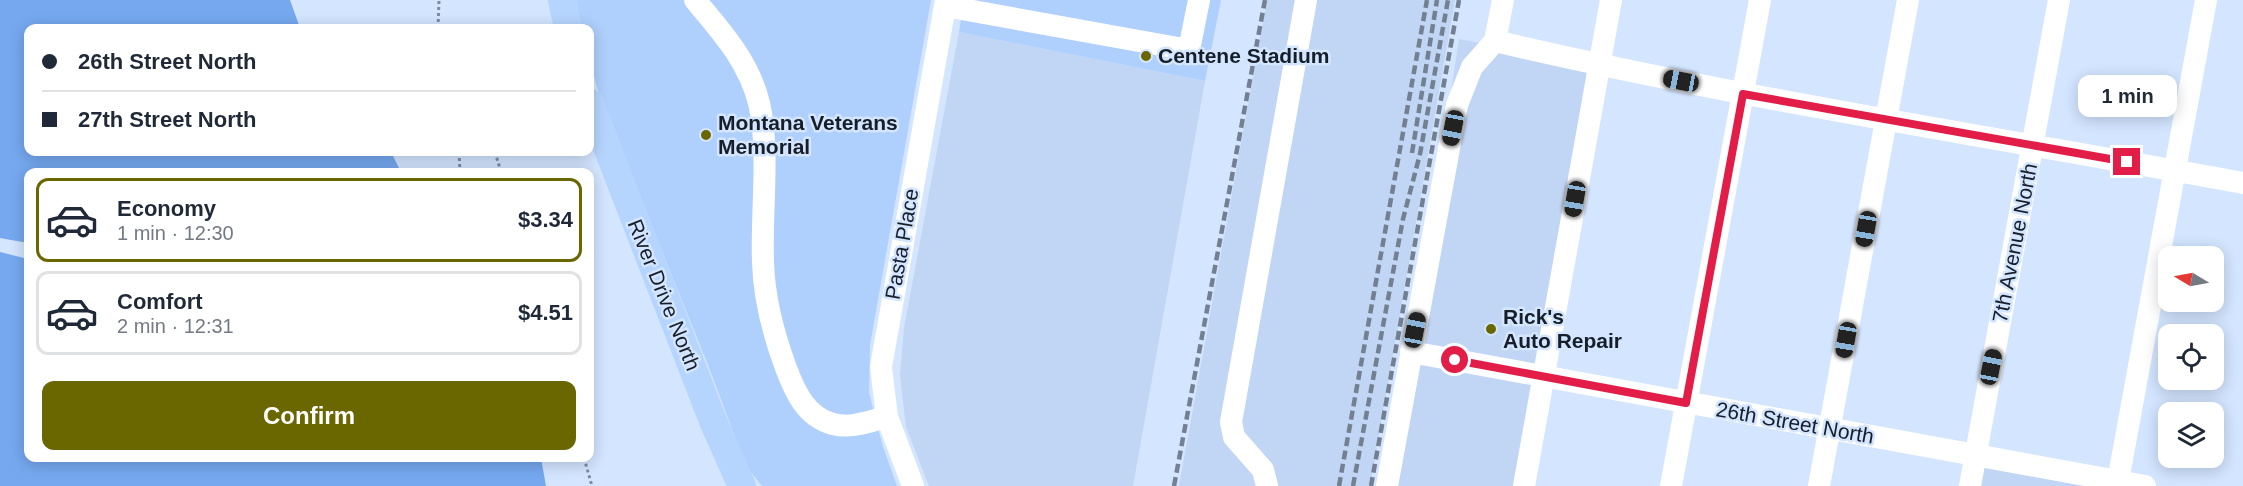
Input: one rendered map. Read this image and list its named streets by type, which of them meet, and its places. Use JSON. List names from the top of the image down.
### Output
{
  "streets": {
    "main road": ["River Drive North"],
    "street": ["7th Avenue North", "Pasta Place", "26th Street North"]
  },
  "crossings": [
    ["7th Avenue North", "26th Street North"]
  ],
  "places": ["Centene Stadium", "Montana Veterans Memorial", "Rick's Auto Repair"],
  "north": "left",
  "page": {
    "banner": ["26th Street North", "27th Street North"],
    "bubble": "1 min",
    "list": [
      {
        "name": "Economy",
        "note": "1 min · 12:30",
        "value": "$3.34"
      },
      {
        "name": "Comfort",
        "note": "2 min · 12:31",
        "value": "$4.51"
      }
    ],
    "buttons": "Confirm"
  }
}
